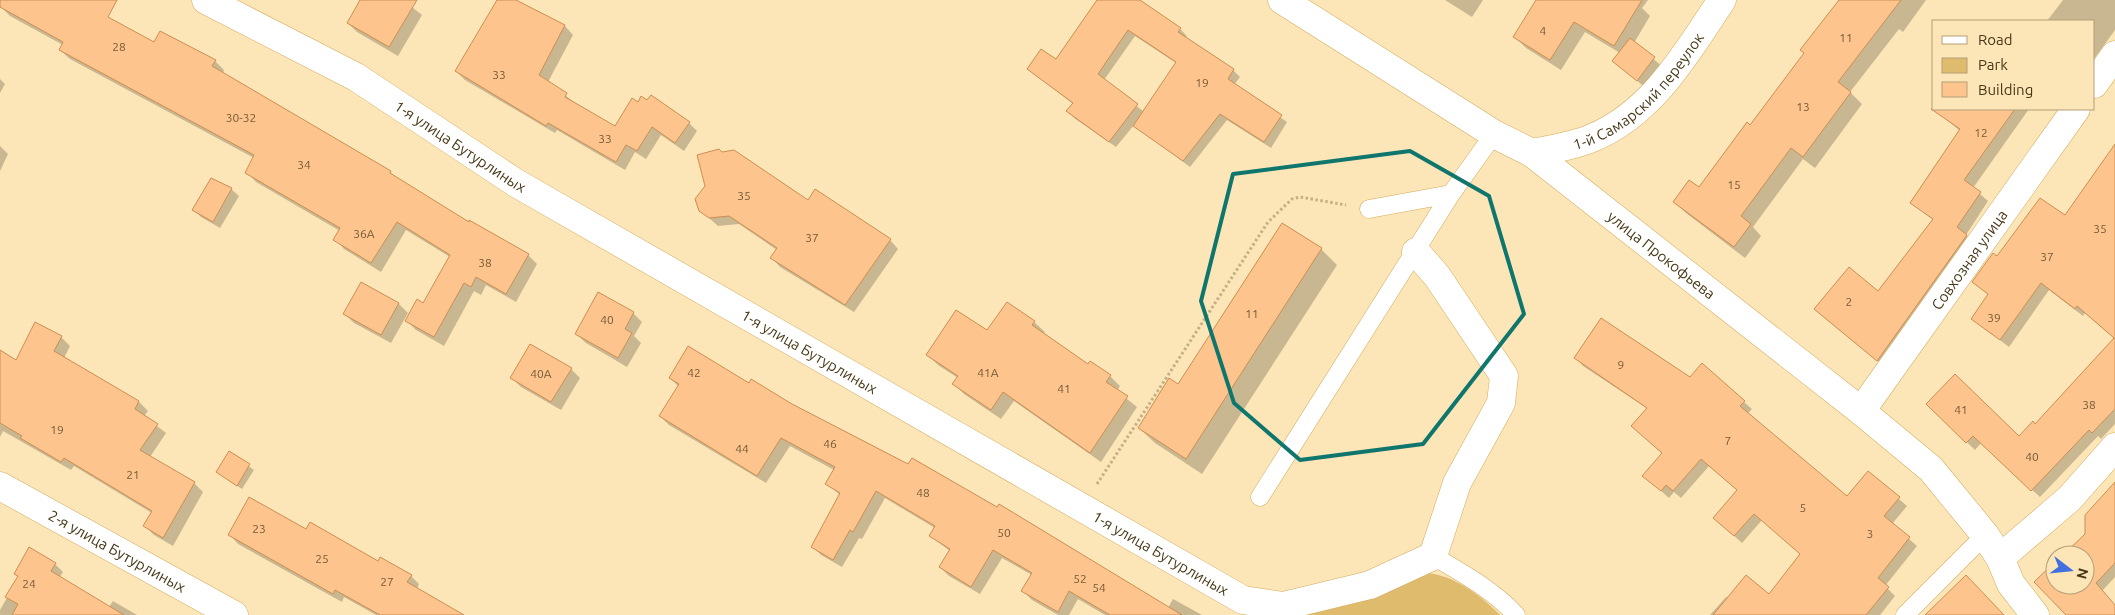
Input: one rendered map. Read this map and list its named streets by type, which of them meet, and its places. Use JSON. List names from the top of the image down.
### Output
{
  "streets": {
    "street": [
      "1-й Самарский переулок",
      "1-я улица Бутурлиных",
      "улица Прокофьева",
      "Совхозная улица",
      "2-я улица Бутурлиных"
    ]
  },
  "crossings": [
    ["1-й Самарский переулок", "улица Прокофьева"],
    ["улица Прокофьева", "Совхозная улица"]
  ],
  "house_numbers": [
    "4",
    "11",
    "28",
    "33",
    "19",
    "13",
    "30-32",
    "12",
    "33",
    "34",
    "15",
    "35",
    "35",
    "36А",
    "37",
    "37",
    "38",
    "2",
    "11",
    "39",
    "40",
    "9",
    "42",
    "41А",
    "40А",
    "41",
    "38",
    "41",
    "19",
    "7",
    "46",
    "44",
    "40",
    "21",
    "48",
    "5",
    "23",
    "50",
    "3",
    "25",
    "52",
    "27",
    "24",
    "54"
  ],
  "legend": ["Road", "Park", "Building"],
  "north": "right"
}
